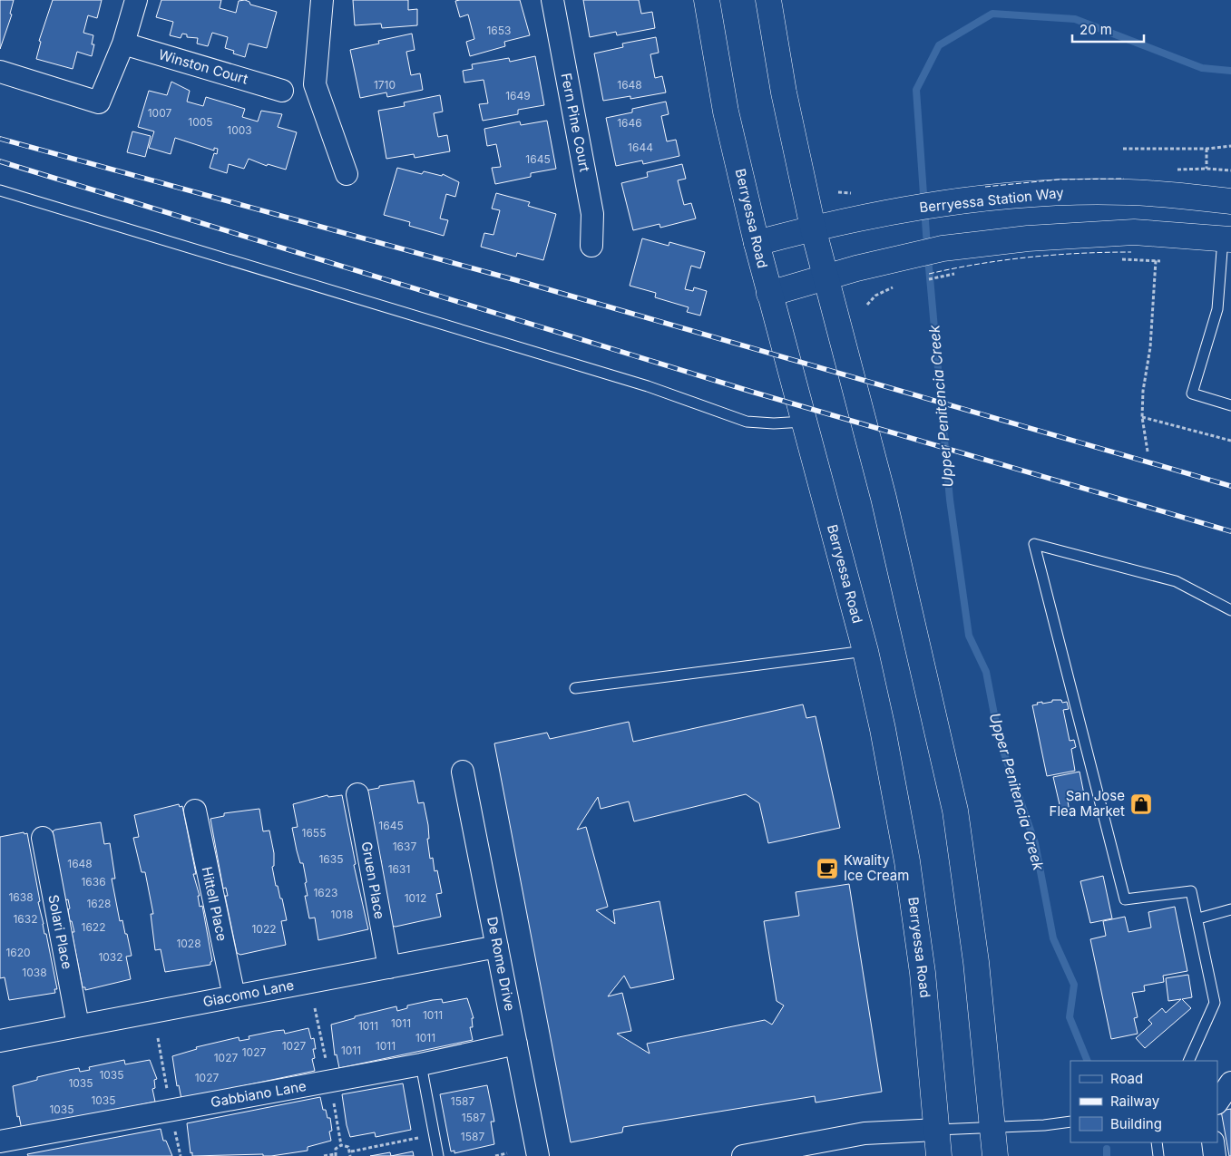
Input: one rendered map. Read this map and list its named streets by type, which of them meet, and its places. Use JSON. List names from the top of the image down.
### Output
{
  "streets": {
    "main road": ["Berryessa Station Way", "Berryessa Road"],
    "street": [
      "Winston Court",
      "Fern Pine Court",
      "Gruen Place",
      "Hittell Place",
      "Solari Place",
      "De Rome Drive",
      "Giacomo Lane",
      "Gabbiano Lane"
    ]
  },
  "crossings": [
    ["Berryessa Station Way", "Berryessa Road"],
    ["Gruen Place", "Giacomo Lane"],
    ["Hittell Place", "Giacomo Lane"],
    ["Solari Place", "Giacomo Lane"],
    ["De Rome Drive", "Giacomo Lane"],
    ["De Rome Drive", "Gabbiano Lane"]
  ],
  "water": ["Upper Penitencia Creek"],
  "places": {
    "shop": ["San Jose Flea Market"],
    "cafe": ["Kwality Ice Cream"]
  },
  "house_numbers": [
    "1653",
    "1710",
    "1648",
    "1649",
    "1007",
    "1005",
    "1646",
    "1003",
    "1644",
    "1645",
    "1645",
    "1655",
    "1637",
    "1635",
    "1648",
    "1631",
    "1636",
    "1623",
    "1638",
    "1012",
    "1628",
    "1018",
    "1632",
    "1622",
    "1022",
    "1028",
    "1620",
    "1032",
    "1038",
    "1011",
    "1011",
    "1011",
    "1011",
    "1027",
    "1011",
    "1011",
    "1027",
    "1027",
    "1035",
    "1027",
    "1035",
    "1035",
    "1587",
    "1035",
    "1587",
    "1587"
  ],
  "legend": ["Road", "Railway", "Building"],
  "scale_bar": "20 m"
}
